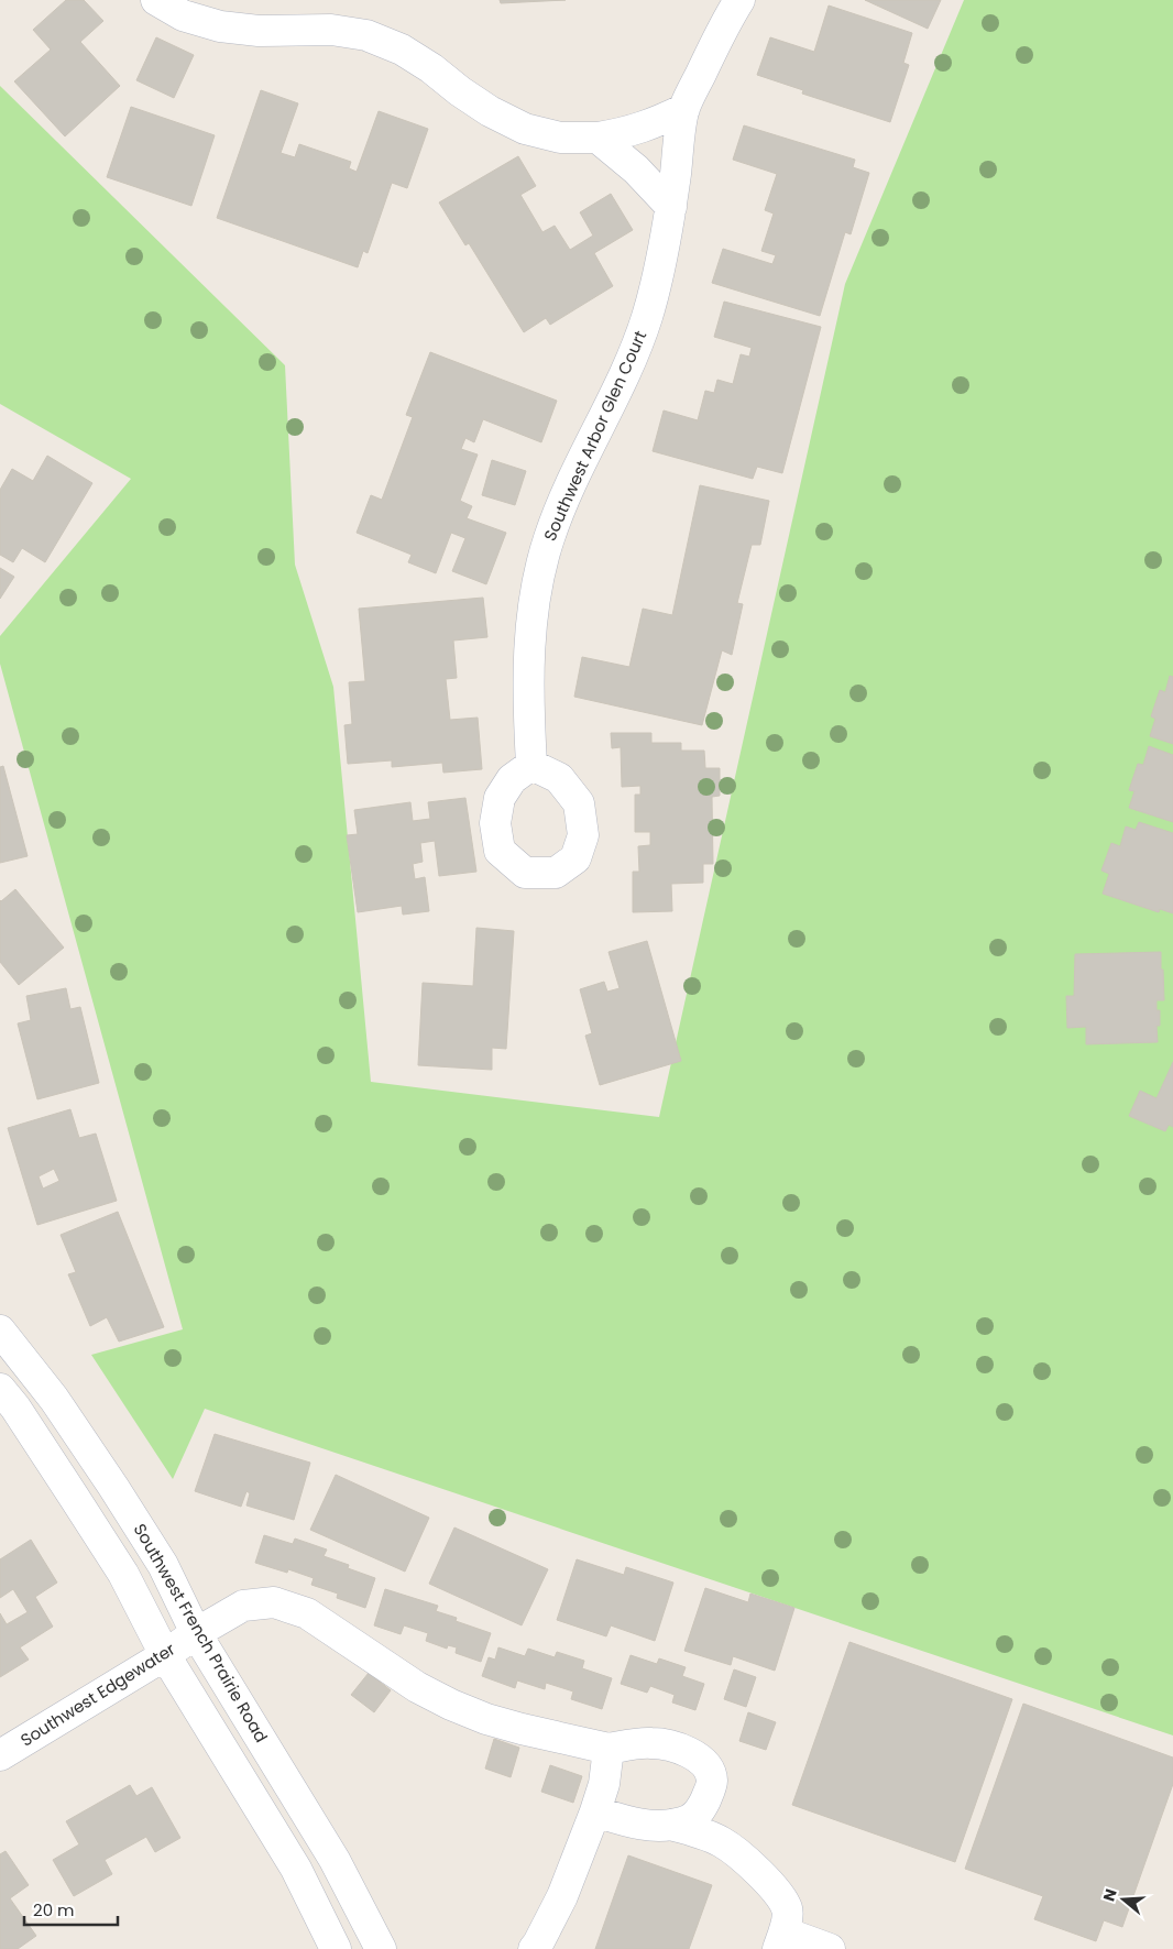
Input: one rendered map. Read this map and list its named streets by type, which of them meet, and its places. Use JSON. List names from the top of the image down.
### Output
{
  "streets": {
    "street": ["Southwest Arbor Glen Court", "Southwest French Prairie Road", "Southwest Edgewater"]
  },
  "crossings": [
    ["Southwest French Prairie Road", "Southwest Edgewater"]
  ],
  "scale_bar": "20 m",
  "north": "left"
}
